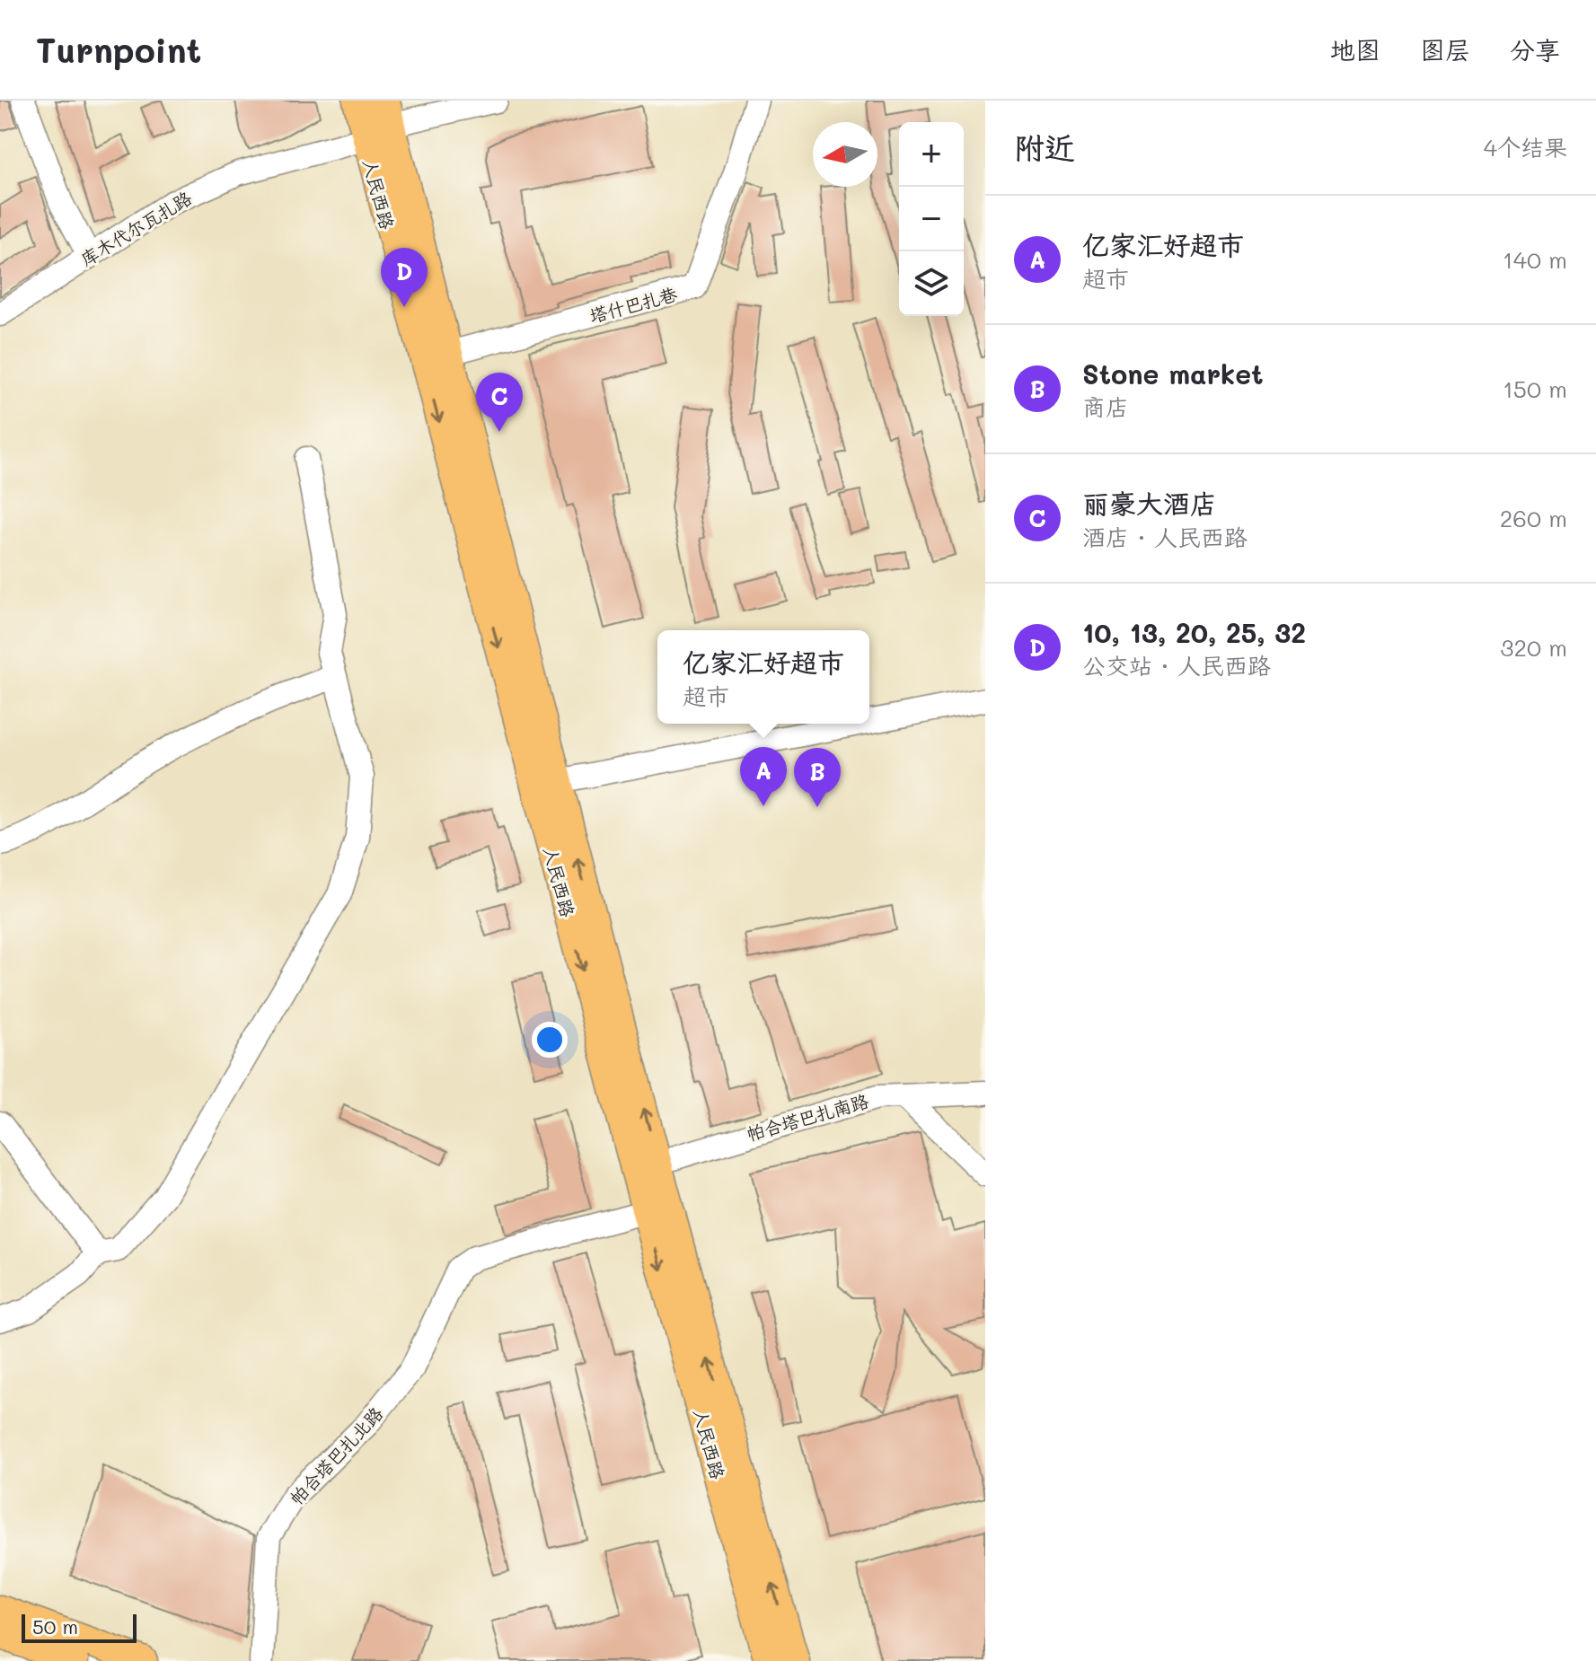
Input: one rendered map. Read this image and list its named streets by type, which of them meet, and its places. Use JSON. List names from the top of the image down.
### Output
{
  "streets": {
    "main road": ["人民西路"],
    "street": [
      "库木代尔瓦扎路",
      "塔什巴扎巷",
      "帕合塔巴扎南路",
      "帕合塔巴扎北路"
    ]
  },
  "crossings": [
    ["人民西路", "库木代尔瓦扎路"],
    ["人民西路", "塔什巴扎巷"],
    ["人民西路", "帕合塔巴扎南路"],
    ["人民西路", "帕合塔巴扎北路"]
  ],
  "scale_bar": "50 m",
  "north": "left",
  "page": {
    "header": "Turnpoint",
    "nav": ["地图", "图层", "分享"],
    "heading": ["附近", "4个结果"],
    "map_buttons": ["+", "−"],
    "list": [
      {
        "mark": "A",
        "name": "亿家汇好超市",
        "note": "超市",
        "value": "140 m"
      },
      {
        "mark": "B",
        "name": "Stone market",
        "note": "商店",
        "value": "150 m"
      },
      {
        "mark": "C",
        "name": "丽豪大酒店",
        "note": "酒店 · 人民西路",
        "value": "260 m"
      },
      {
        "mark": "D",
        "name": "10, 13, 20, 25, 32",
        "note": "公交站 · 人民西路",
        "value": "320 m"
      }
    ],
    "pins": [
      "D",
      "C",
      "A",
      "B"
    ],
    "popup": ["亿家汇好超市", "超市"],
    "scale": "50 m"
  }
}
